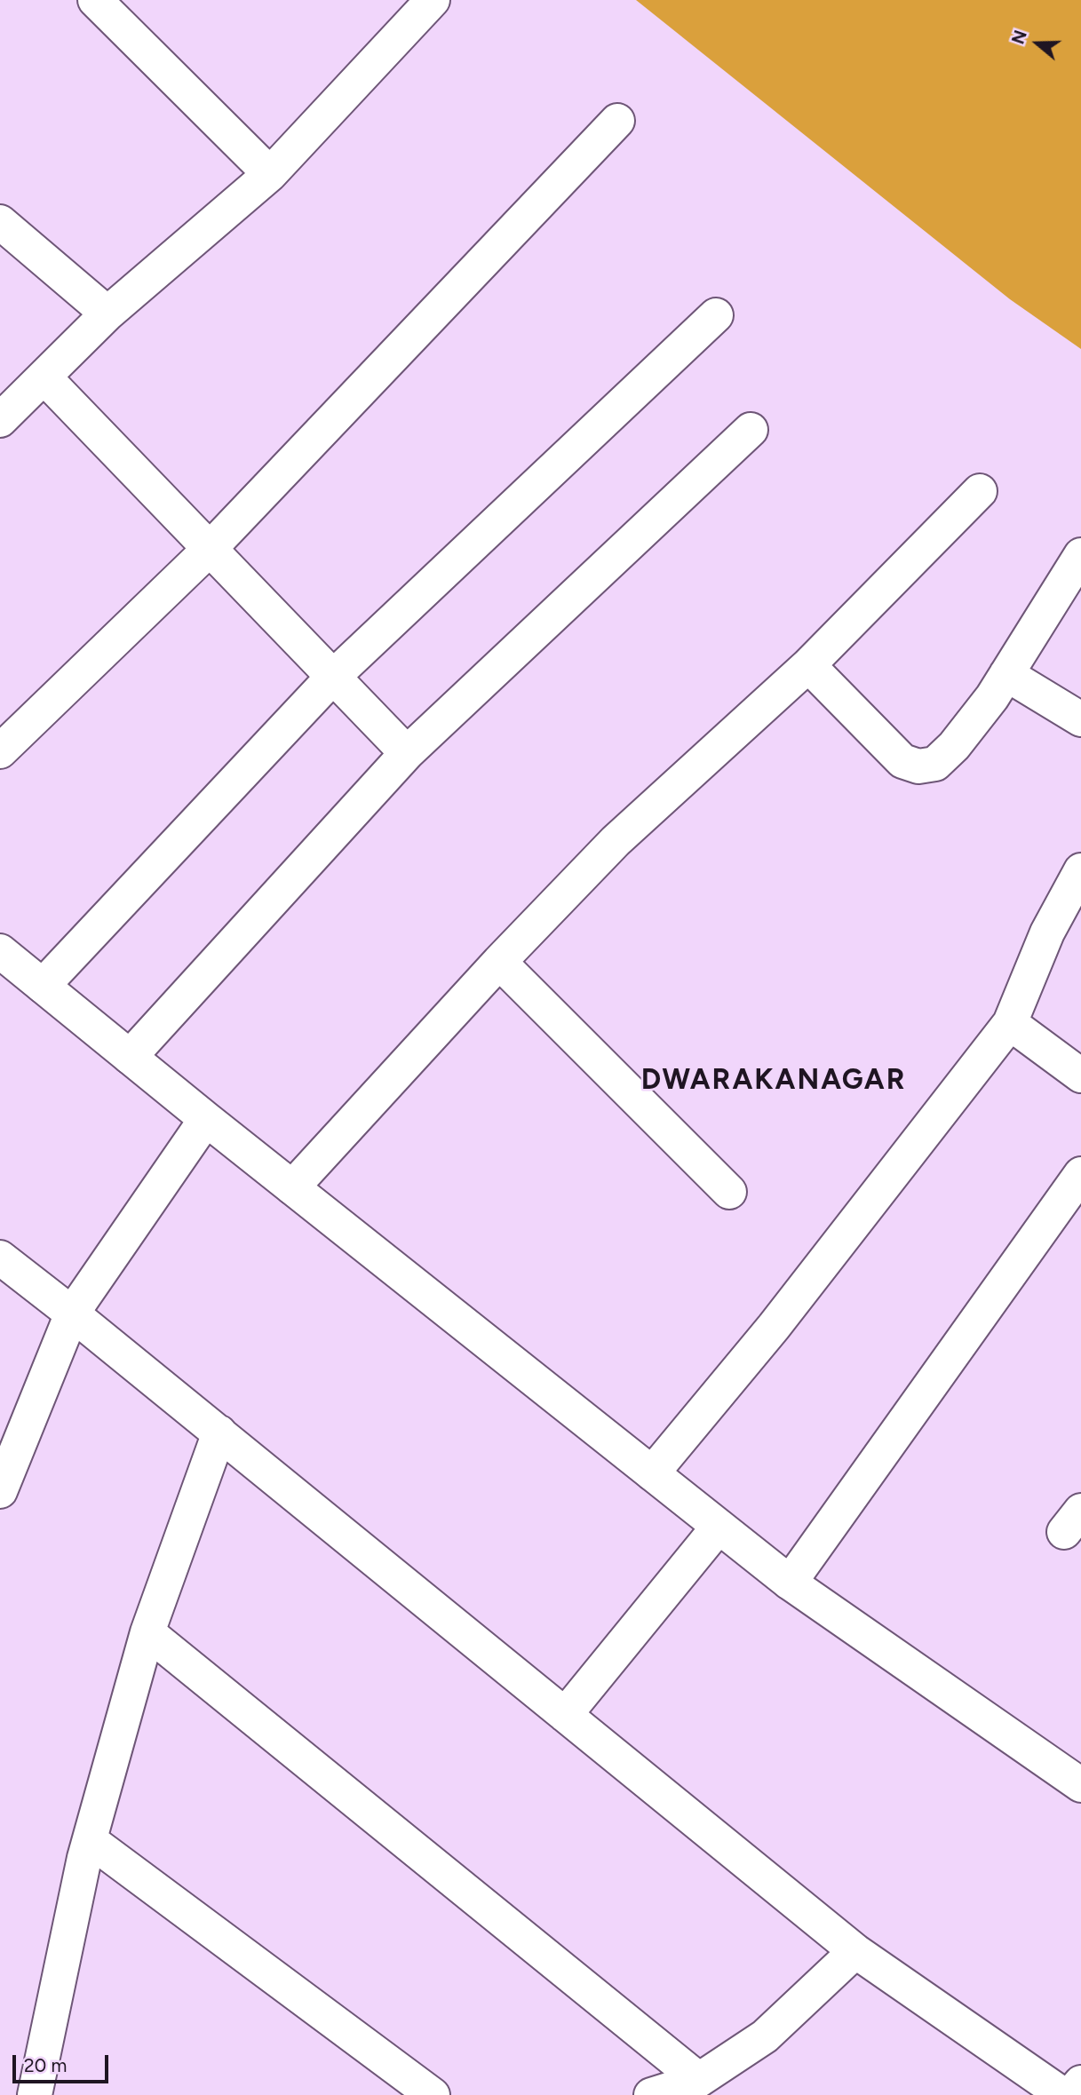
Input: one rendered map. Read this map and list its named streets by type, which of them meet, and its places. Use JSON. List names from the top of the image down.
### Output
{
  "districts": ["DWARAKANAGAR"],
  "scale_bar": "20 m",
  "north": "left"
}
